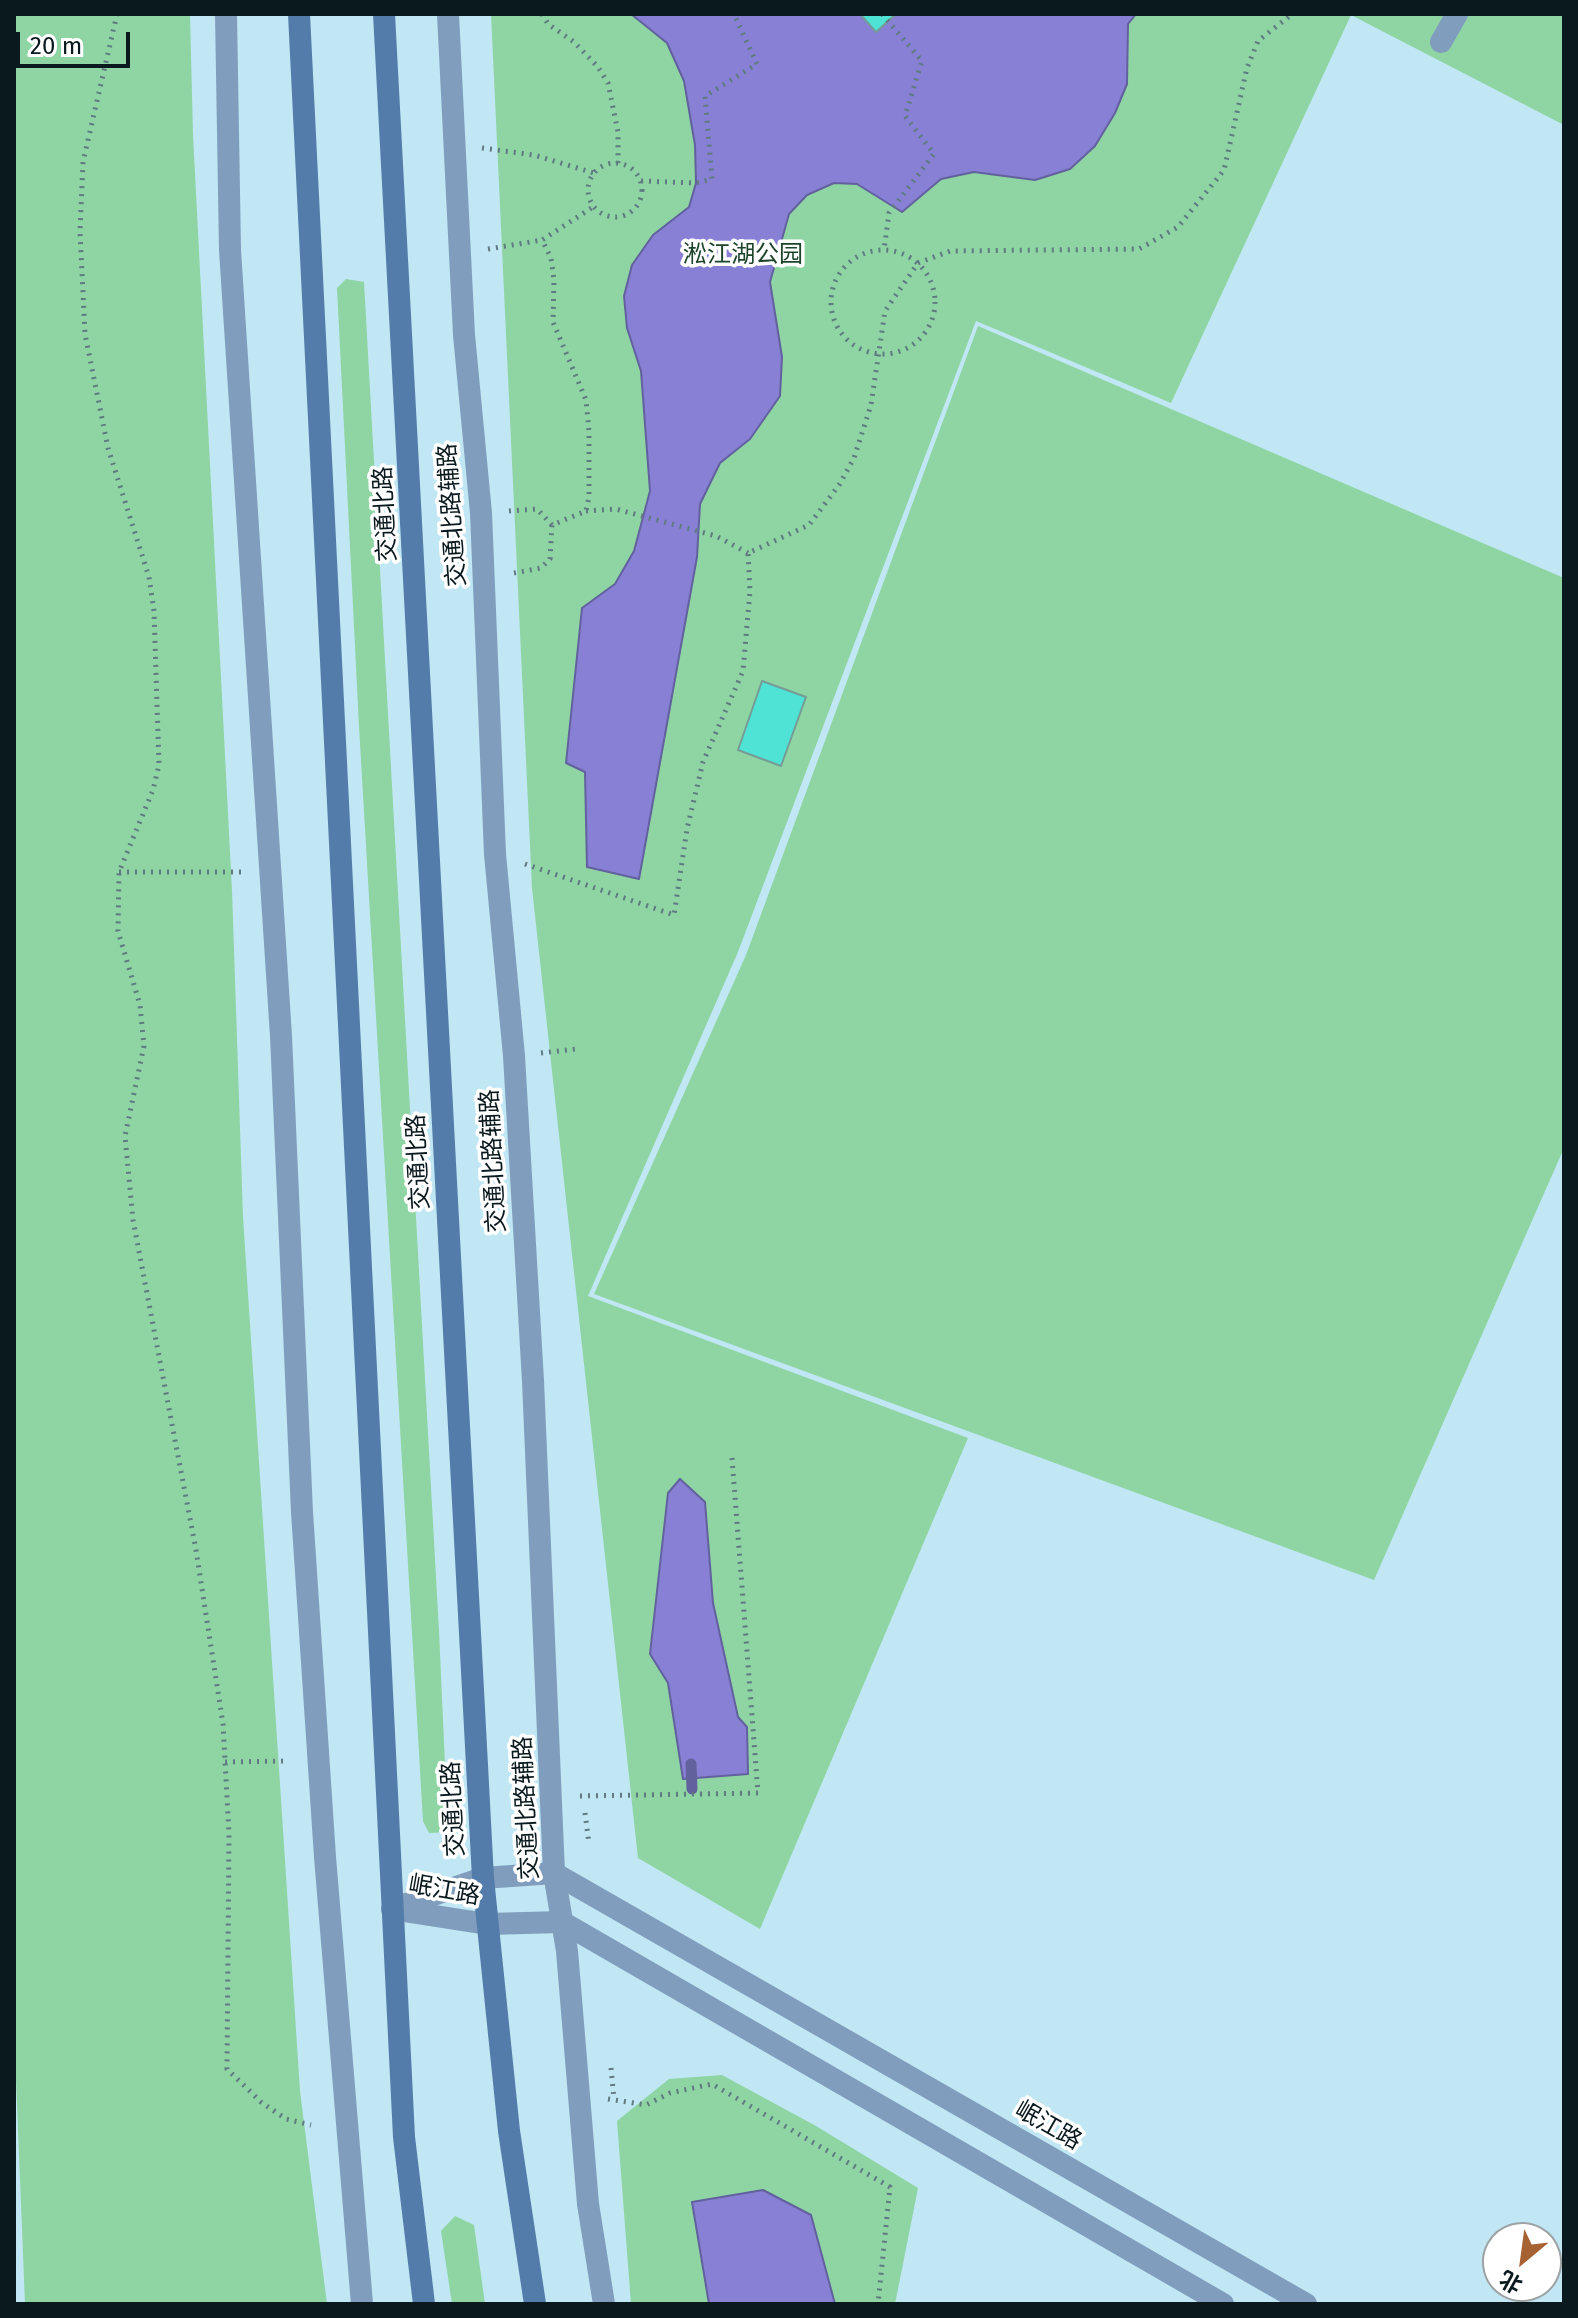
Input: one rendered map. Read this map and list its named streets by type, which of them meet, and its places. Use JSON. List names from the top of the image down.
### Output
{
  "streets": {
    "main road": ["交通北路"],
    "street": ["交通北路辅路", "岷江路"]
  },
  "crossings": [
    ["交通北路", "岷江路"],
    ["交通北路辅路", "岷江路"]
  ],
  "parks": ["淞江湖公园"],
  "scale_bar": "20 m",
  "north": "bottom left"
}
